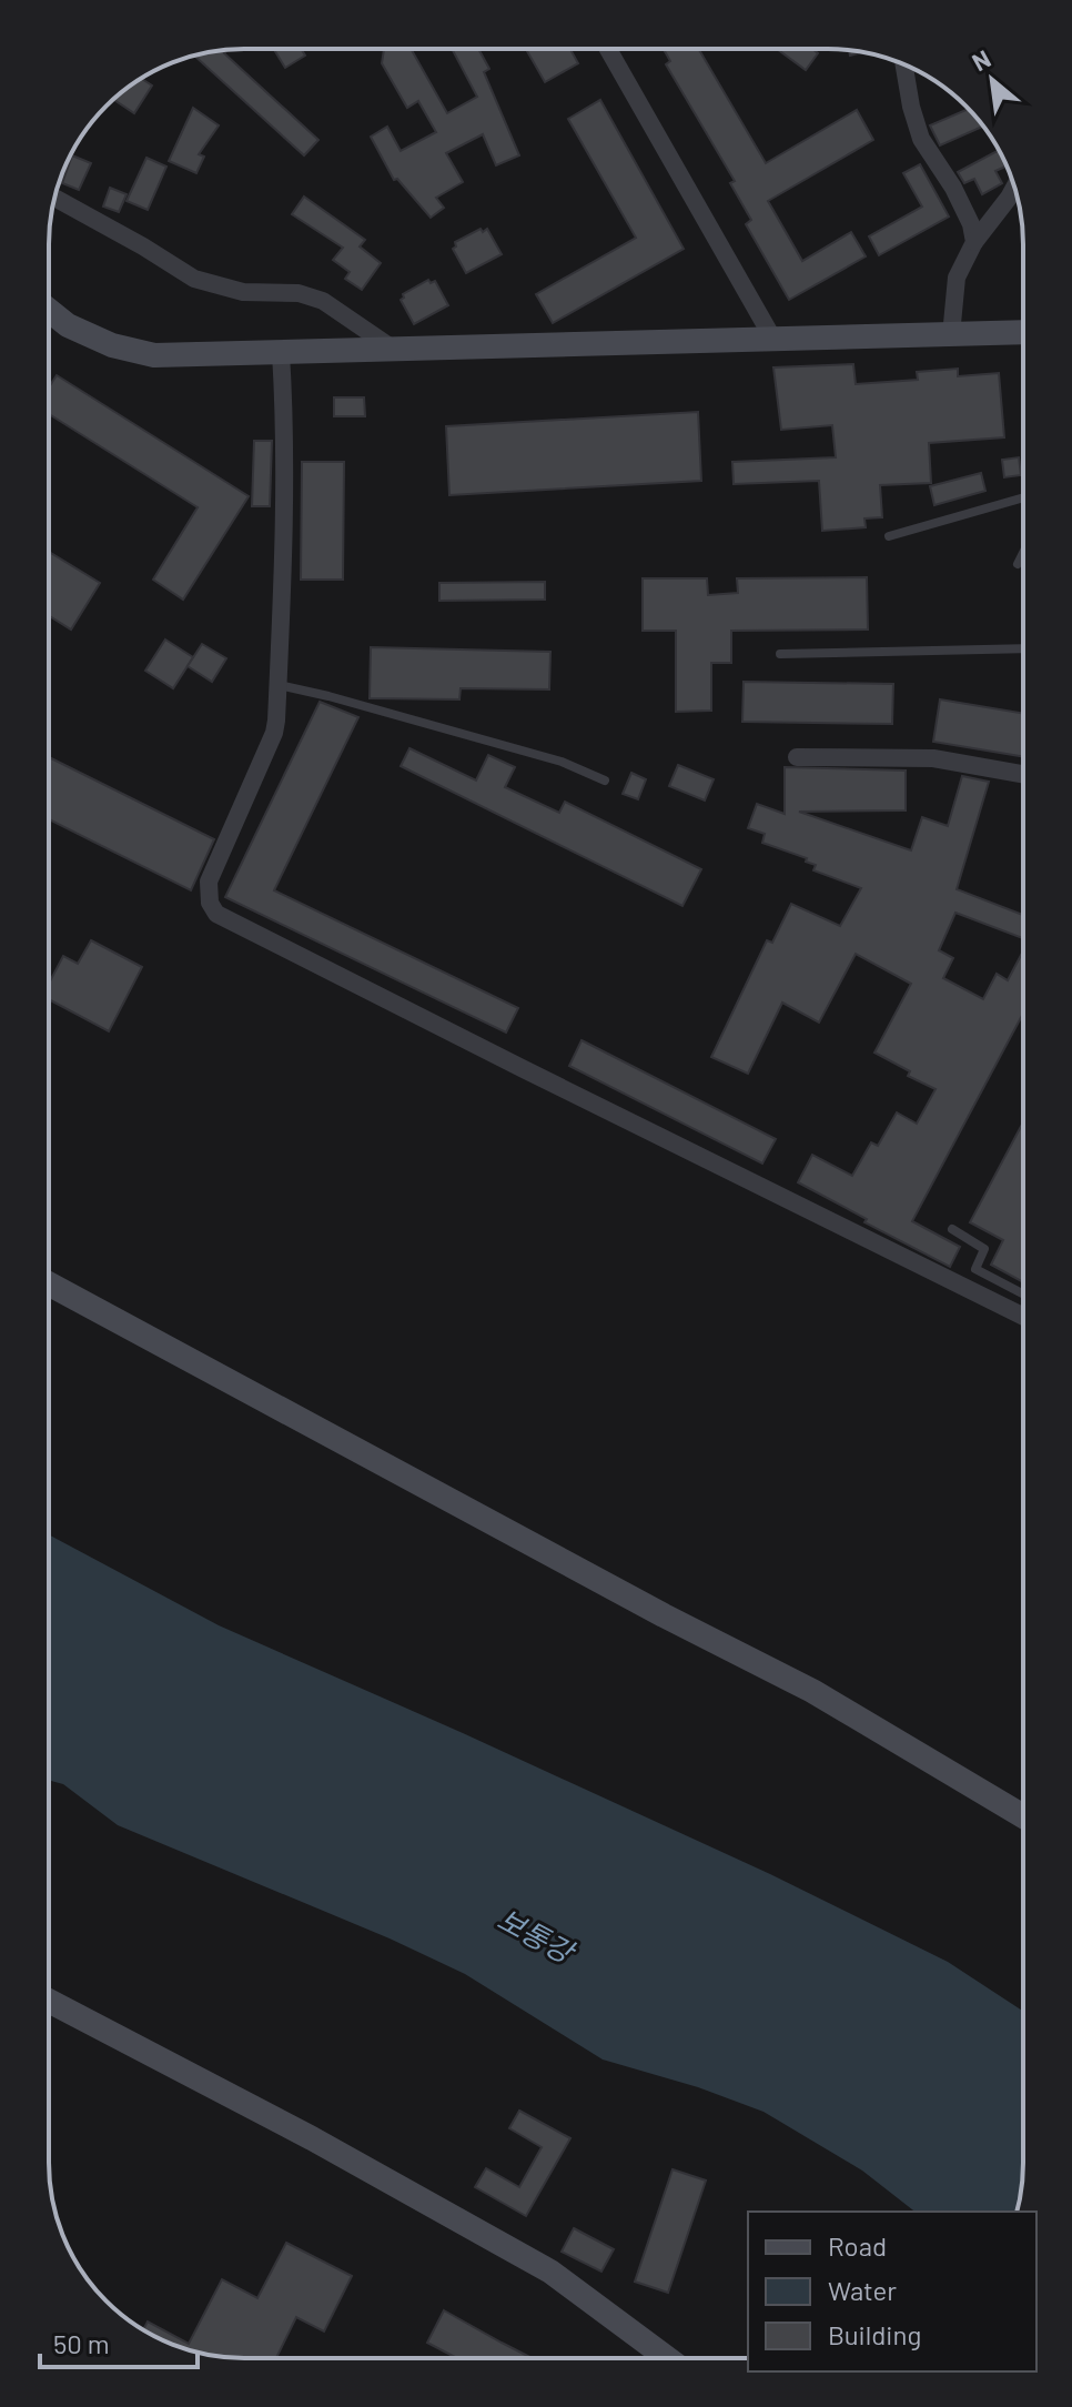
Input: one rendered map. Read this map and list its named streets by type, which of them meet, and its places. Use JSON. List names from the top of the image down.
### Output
{
  "water": ["보통강"],
  "legend": ["Road", "Water", "Building"],
  "scale_bar": "50 m",
  "north": "top left"
}
